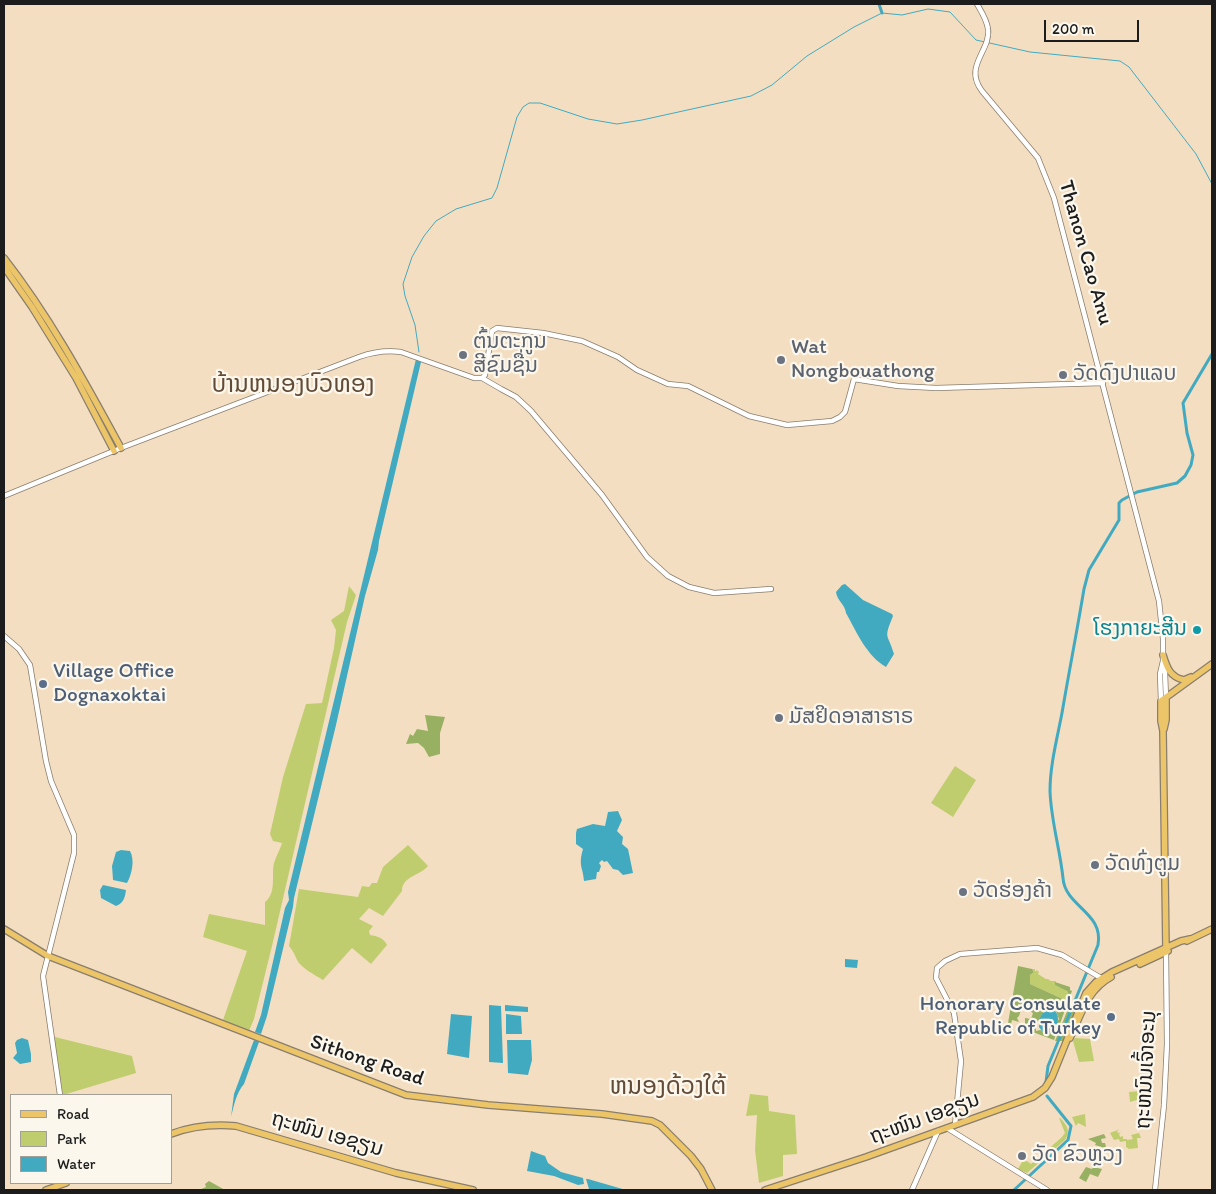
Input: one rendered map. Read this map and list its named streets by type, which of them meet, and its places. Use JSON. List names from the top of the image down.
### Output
{
  "streets": {
    "main road": ["Sithong Road", "ຖະໜົນ ເອຊຽນ"],
    "street": ["Thanon Cao Anu", "ຖະຫນົນເຈົ້າອະນຸ"]
  },
  "crossings": [
    ["ຖະຫນົນເຈົ້າອະນຸ", "ຖະໜົນ ເອຊຽນ"]
  ],
  "districts": ["ບ້ານຫນອງບົວທອງ", "ຫນອງດ້ວງໃຕ້"],
  "places": [
    "ຕົ້ນຕະກູນ ສີຊົມຊື່ນ",
    "Wat Nongbouathong",
    "ວັດດົງປາແລບ",
    "ໂຮງກາຍະສີນ",
    "Village Office Dognaxoktai",
    "ມັສຢິດອາສາຮາຣ",
    "ວັດທົ່ງຕູມ",
    "ວັດຮ່ອງຄ້າ",
    "Honorary Consulate Republic of Turkey",
    "ວັດ ຂົວຫຼວງ"
  ],
  "legend": ["Road", "Park", "Water"],
  "scale_bar": "200 m"
}
